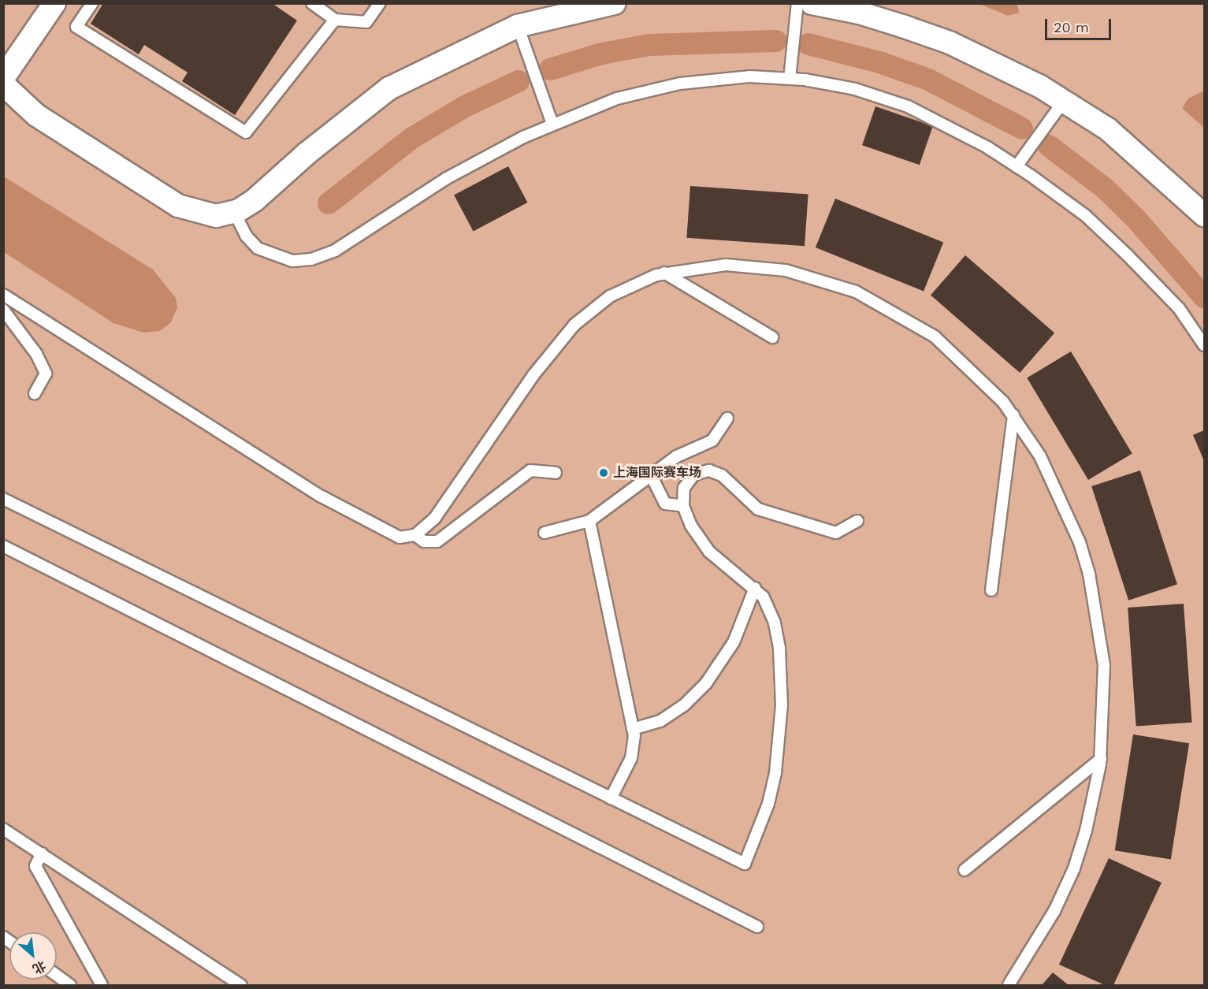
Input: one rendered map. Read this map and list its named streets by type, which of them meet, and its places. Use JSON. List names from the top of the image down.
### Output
{
  "places": ["上海国际赛车场"],
  "scale_bar": "20 m",
  "north": "bottom right"
}
